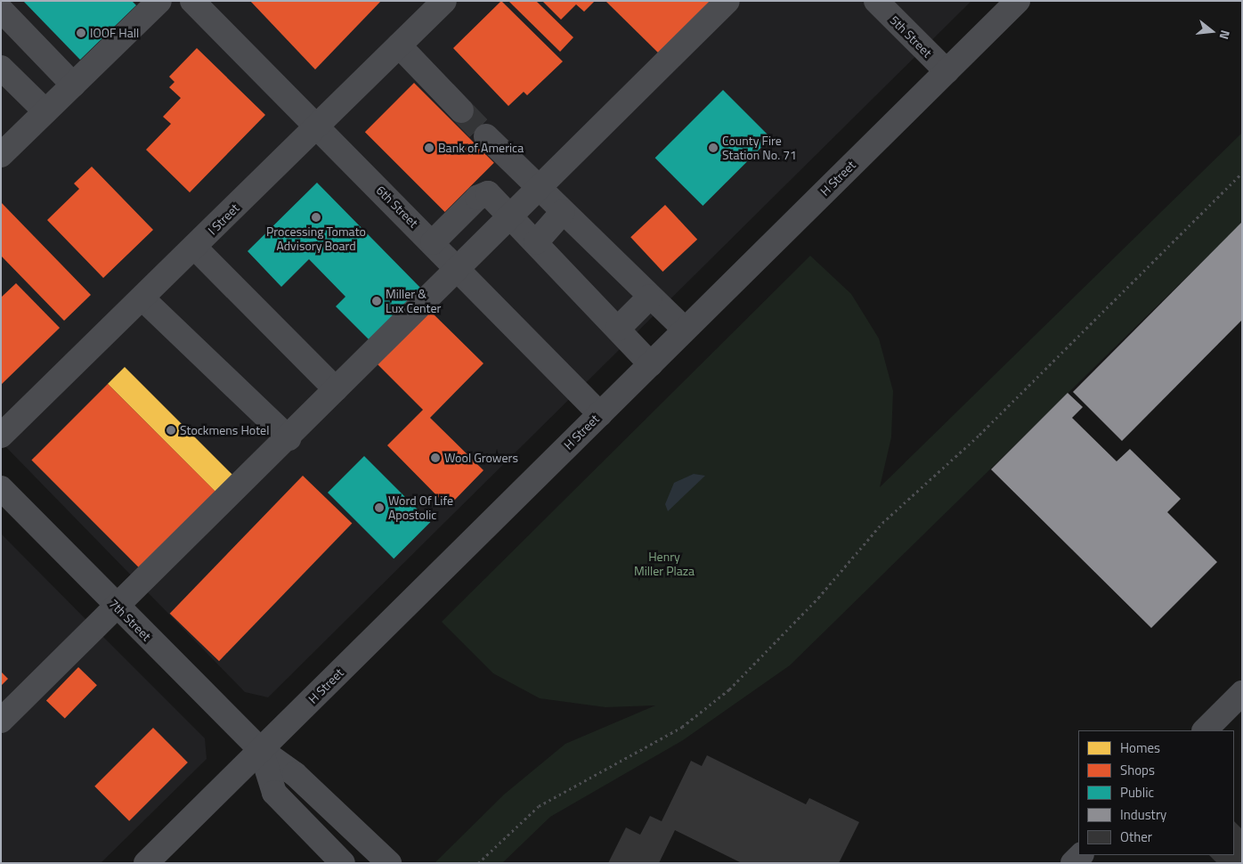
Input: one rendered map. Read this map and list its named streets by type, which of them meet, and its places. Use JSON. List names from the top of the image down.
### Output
{
  "streets": {
    "street": [
      "5th Street",
      "H Street",
      "6th Street",
      "I Street",
      "7th Street"
    ]
  },
  "crossings": [
    ["5th Street", "H Street"],
    ["H Street", "6th Street"],
    ["H Street", "7th Street"],
    ["6th Street", "I Street"]
  ],
  "parks": ["Henry Miller Plaza"],
  "places": [
    "IOOF Hall",
    "Bank of America",
    "County Fire Station No. 71",
    "Processing Tomato Advisory Board",
    "Miller & Lux Center",
    "Stockmens Hotel",
    "Wool Growers",
    "Word Of Life Apostolic"
  ],
  "legend": [
    "Homes",
    "Shops",
    "Public",
    "Industry",
    "Other"
  ],
  "north": "right"
}
